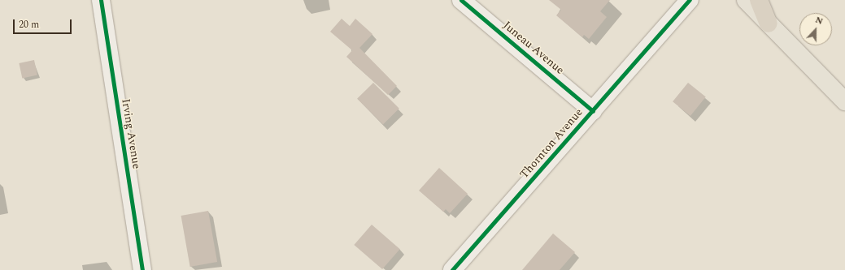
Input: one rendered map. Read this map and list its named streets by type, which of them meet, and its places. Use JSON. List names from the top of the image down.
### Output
{
  "streets": {
    "street": ["Juneau Avenue", "Irving Avenue", "Thornton Avenue"]
  },
  "crossings": [
    ["Juneau Avenue", "Thornton Avenue"]
  ],
  "scale_bar": "20 m",
  "north": "top"
}
